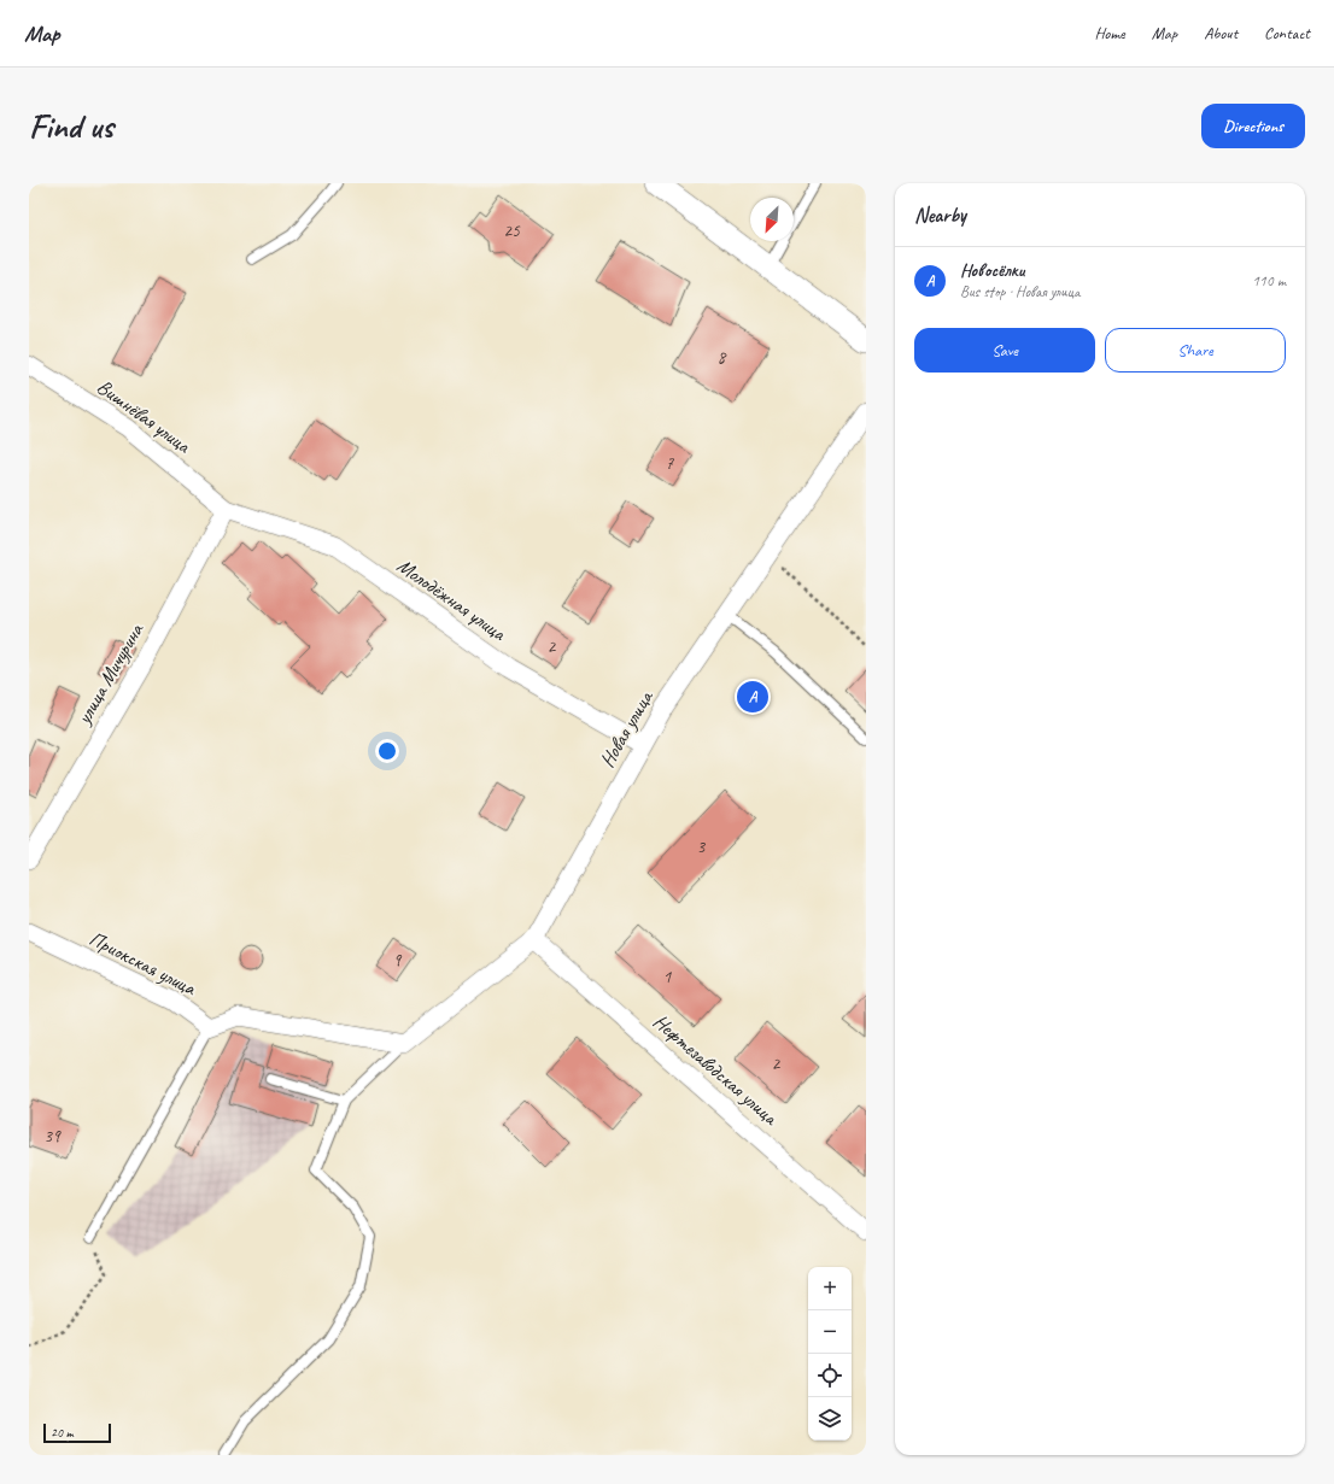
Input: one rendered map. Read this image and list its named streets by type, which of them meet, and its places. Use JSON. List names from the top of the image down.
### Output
{
  "streets": {
    "street": [
      "Вишнёвая улица",
      "Молодёжная улица",
      "улица Мичурина",
      "Новая улица",
      "Приокская улица",
      "Нефтезаводская улица"
    ]
  },
  "crossings": [
    ["Вишнёвая улица", "Молодёжная улица"],
    ["Вишнёвая улица", "улица Мичурина"],
    ["Молодёжная улица", "улица Мичурина"],
    ["Молодёжная улица", "Новая улица"],
    ["Новая улица", "Нефтезаводская улица"]
  ],
  "house_numbers": [
    "25",
    "8",
    "7",
    "2",
    "3",
    "9",
    "1",
    "2",
    "39"
  ],
  "scale_bar": "20 m",
  "north": "bottom left",
  "page": {
    "header": "Map",
    "nav": [
      "Home",
      "Map",
      "About",
      "Contact"
    ],
    "buttons": [
      "Directions",
      ["Save", "Share"]
    ],
    "title": "Find us",
    "heading": "Nearby",
    "list": [
      {
        "mark": "A",
        "name": "Новосёлки",
        "note": "Bus stop · Новая улица",
        "value": "110 m"
      }
    ],
    "pins": "A",
    "map_buttons": ["+", "−"],
    "scale": "20 m"
  }
}
